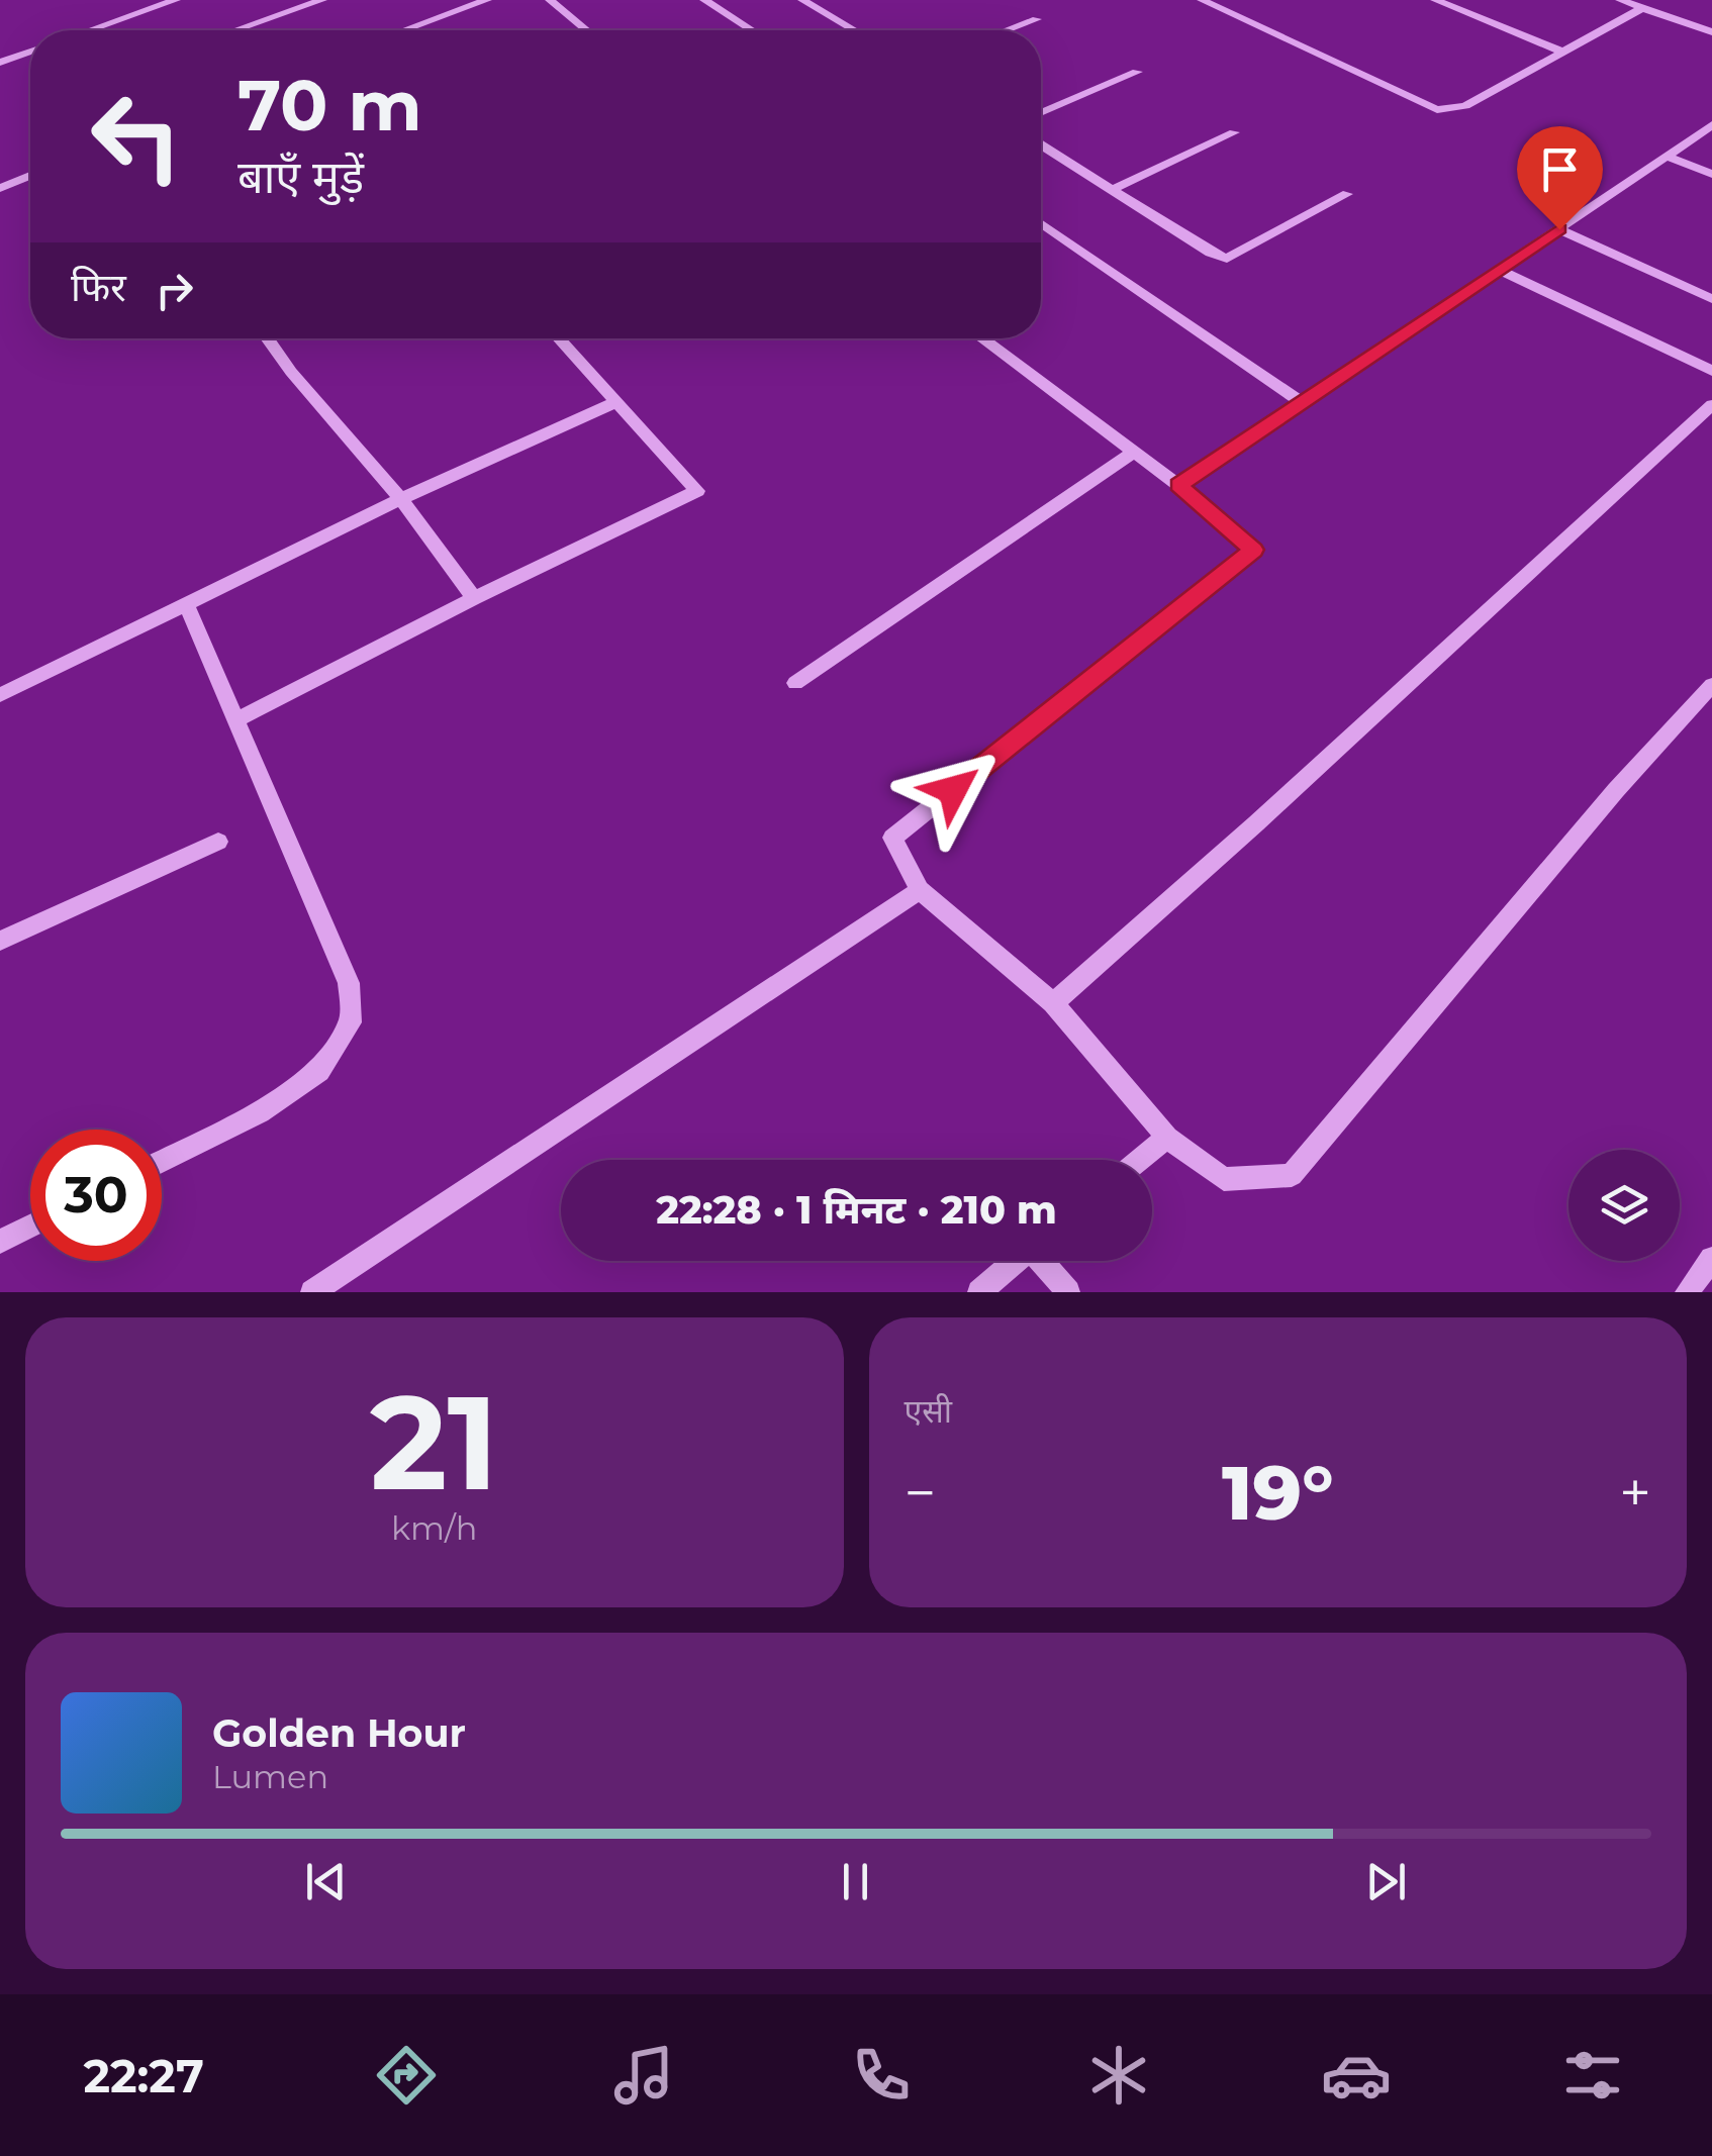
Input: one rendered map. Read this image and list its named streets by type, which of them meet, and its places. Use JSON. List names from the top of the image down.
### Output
{
  "page": {
    "turn": ["70 m", "बाएँ मुड़ें"],
    "then": "फिर",
    "limit": "30",
    "trip": "22:28 · 1 मिनट · 210 m",
    "tile": [
      ["21", "km/h"],
      "एसी"
    ],
    "heat": ["−", "19°", "+"],
    "song": ["Golden Hour", "Lumen"],
    "tabs": "22:27"
  }
}
